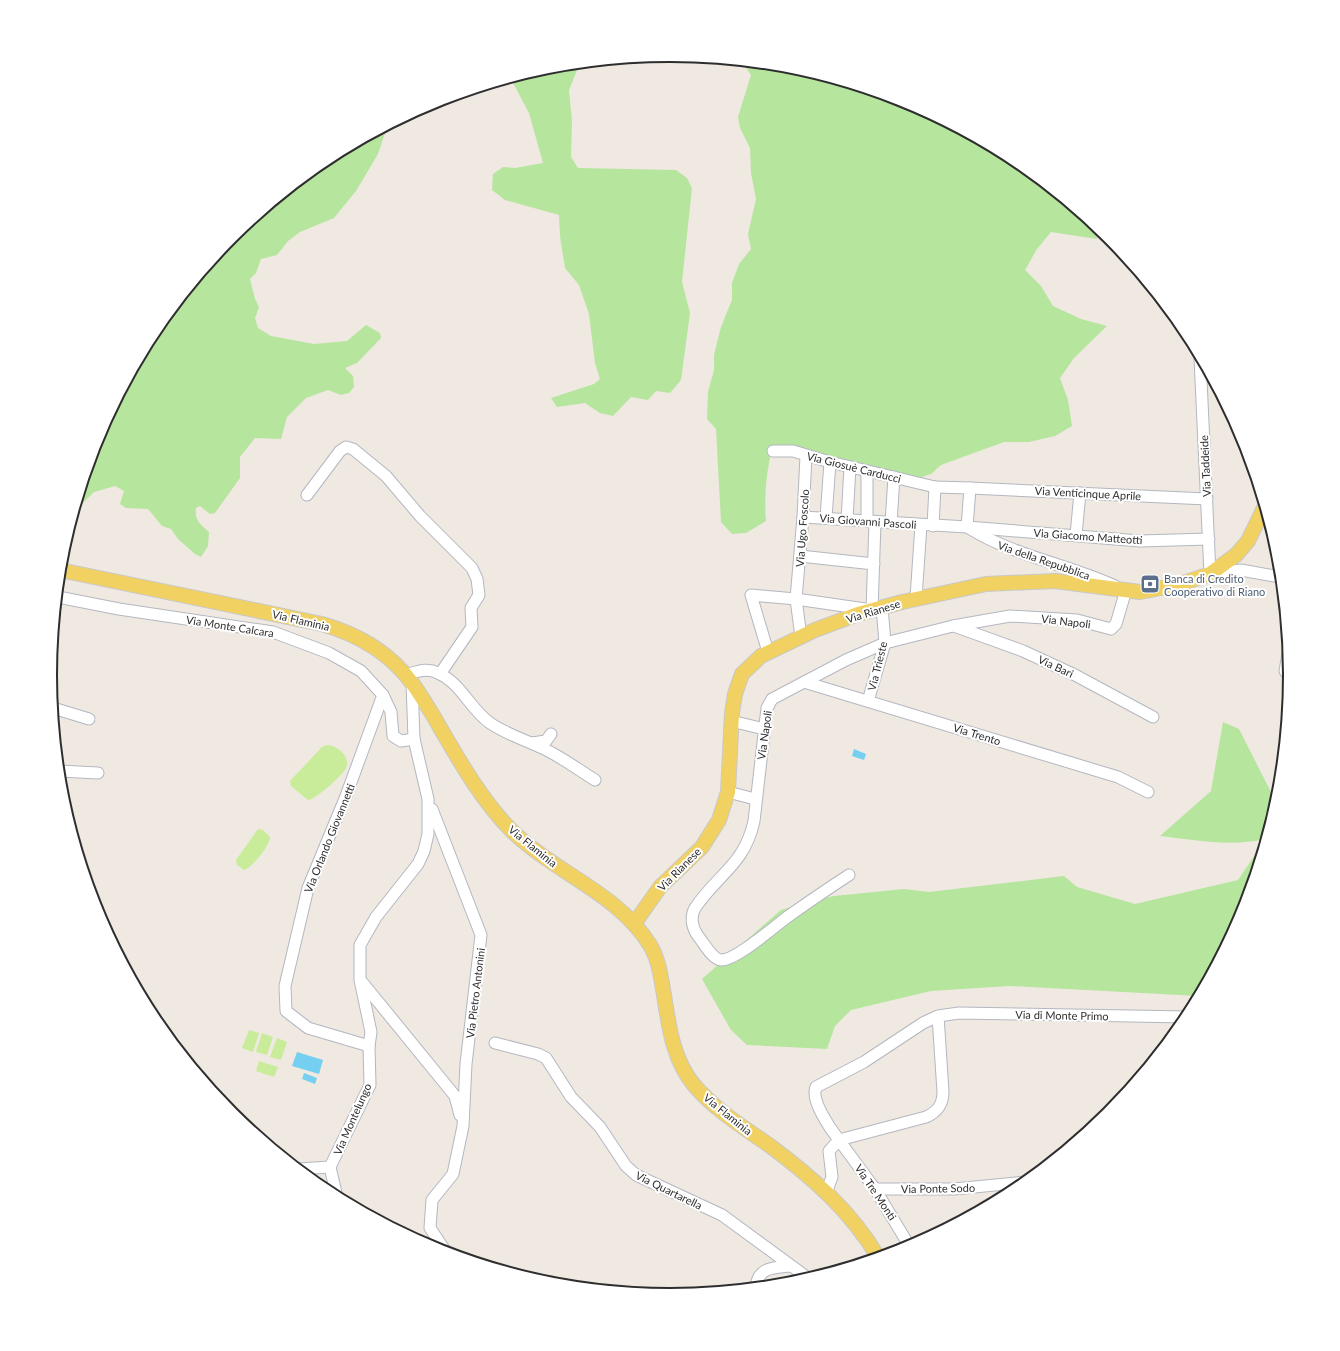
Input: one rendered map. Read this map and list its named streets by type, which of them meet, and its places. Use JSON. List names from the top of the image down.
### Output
{
  "streets": {
    "main road": ["Via Rianese", "Via Flaminia"],
    "street": [
      "Via Taddeide",
      "Via Giosuè Carducci",
      "Via Venticinque Aprile",
      "Via Giovanni Pascoli",
      "Via Ugo Foscolo",
      "Via Giacomo Matteotti",
      "Via della Repubblica",
      "Via Napoli",
      "Via Monte Calcara",
      "Via Trieste",
      "Via Bari",
      "Via Trento",
      "Via Orlando Giovannetti",
      "Via Pietro Antonini",
      "Via di Monte Primo",
      "Via Montelungo",
      "Via Ponte Sodo",
      "Via Quartarella",
      "Via Tre Monti"
    ]
  },
  "crossings": [
    ["Via Taddeide", "Via Venticinque Aprile"],
    ["Via Taddeide", "Via Giacomo Matteotti"],
    ["Via Taddeide", "Via Rianese"],
    ["Via Giosuè Carducci", "Via Venticinque Aprile"],
    ["Via Giosuè Carducci", "Via Ugo Foscolo"],
    ["Via Giosuè Carducci", "Via Trieste"],
    ["Via Giovanni Pascoli", "Via Ugo Foscolo"],
    ["Via Giovanni Pascoli", "Via Giacomo Matteotti"],
    ["Via Giovanni Pascoli", "Via della Repubblica"],
    ["Via Giovanni Pascoli", "Via Trieste"],
    ["Via Ugo Foscolo", "Via Rianese"],
    ["Via Giacomo Matteotti", "Via della Repubblica"],
    ["Via della Repubblica", "Via Rianese"],
    ["Via della Repubblica", "Via Napoli"],
    ["Via Rianese", "Via Flaminia"],
    ["Via Rianese", "Via Napoli"],
    ["Via Rianese", "Via Trieste"],
    ["Via Napoli", "Via Trieste"],
    ["Via Napoli", "Via Bari"],
    ["Via Napoli", "Via Trento"],
    ["Via Monte Calcara", "Via Orlando Giovannetti"],
    ["Via Monte Calcara", "Via Pietro Antonini"],
    ["Via Trieste", "Via Trento"],
    ["Via Orlando Giovannetti", "Via Montelungo"],
    ["Via Pietro Antonini", "Via Montelungo"],
    ["Via di Monte Primo", "Via Tre Monti"],
    ["Via Ponte Sodo", "Via Tre Monti"]
  ],
  "places": {
    "bank": ["Banca di Credito Cooperativo di Riano"]
  }
}
